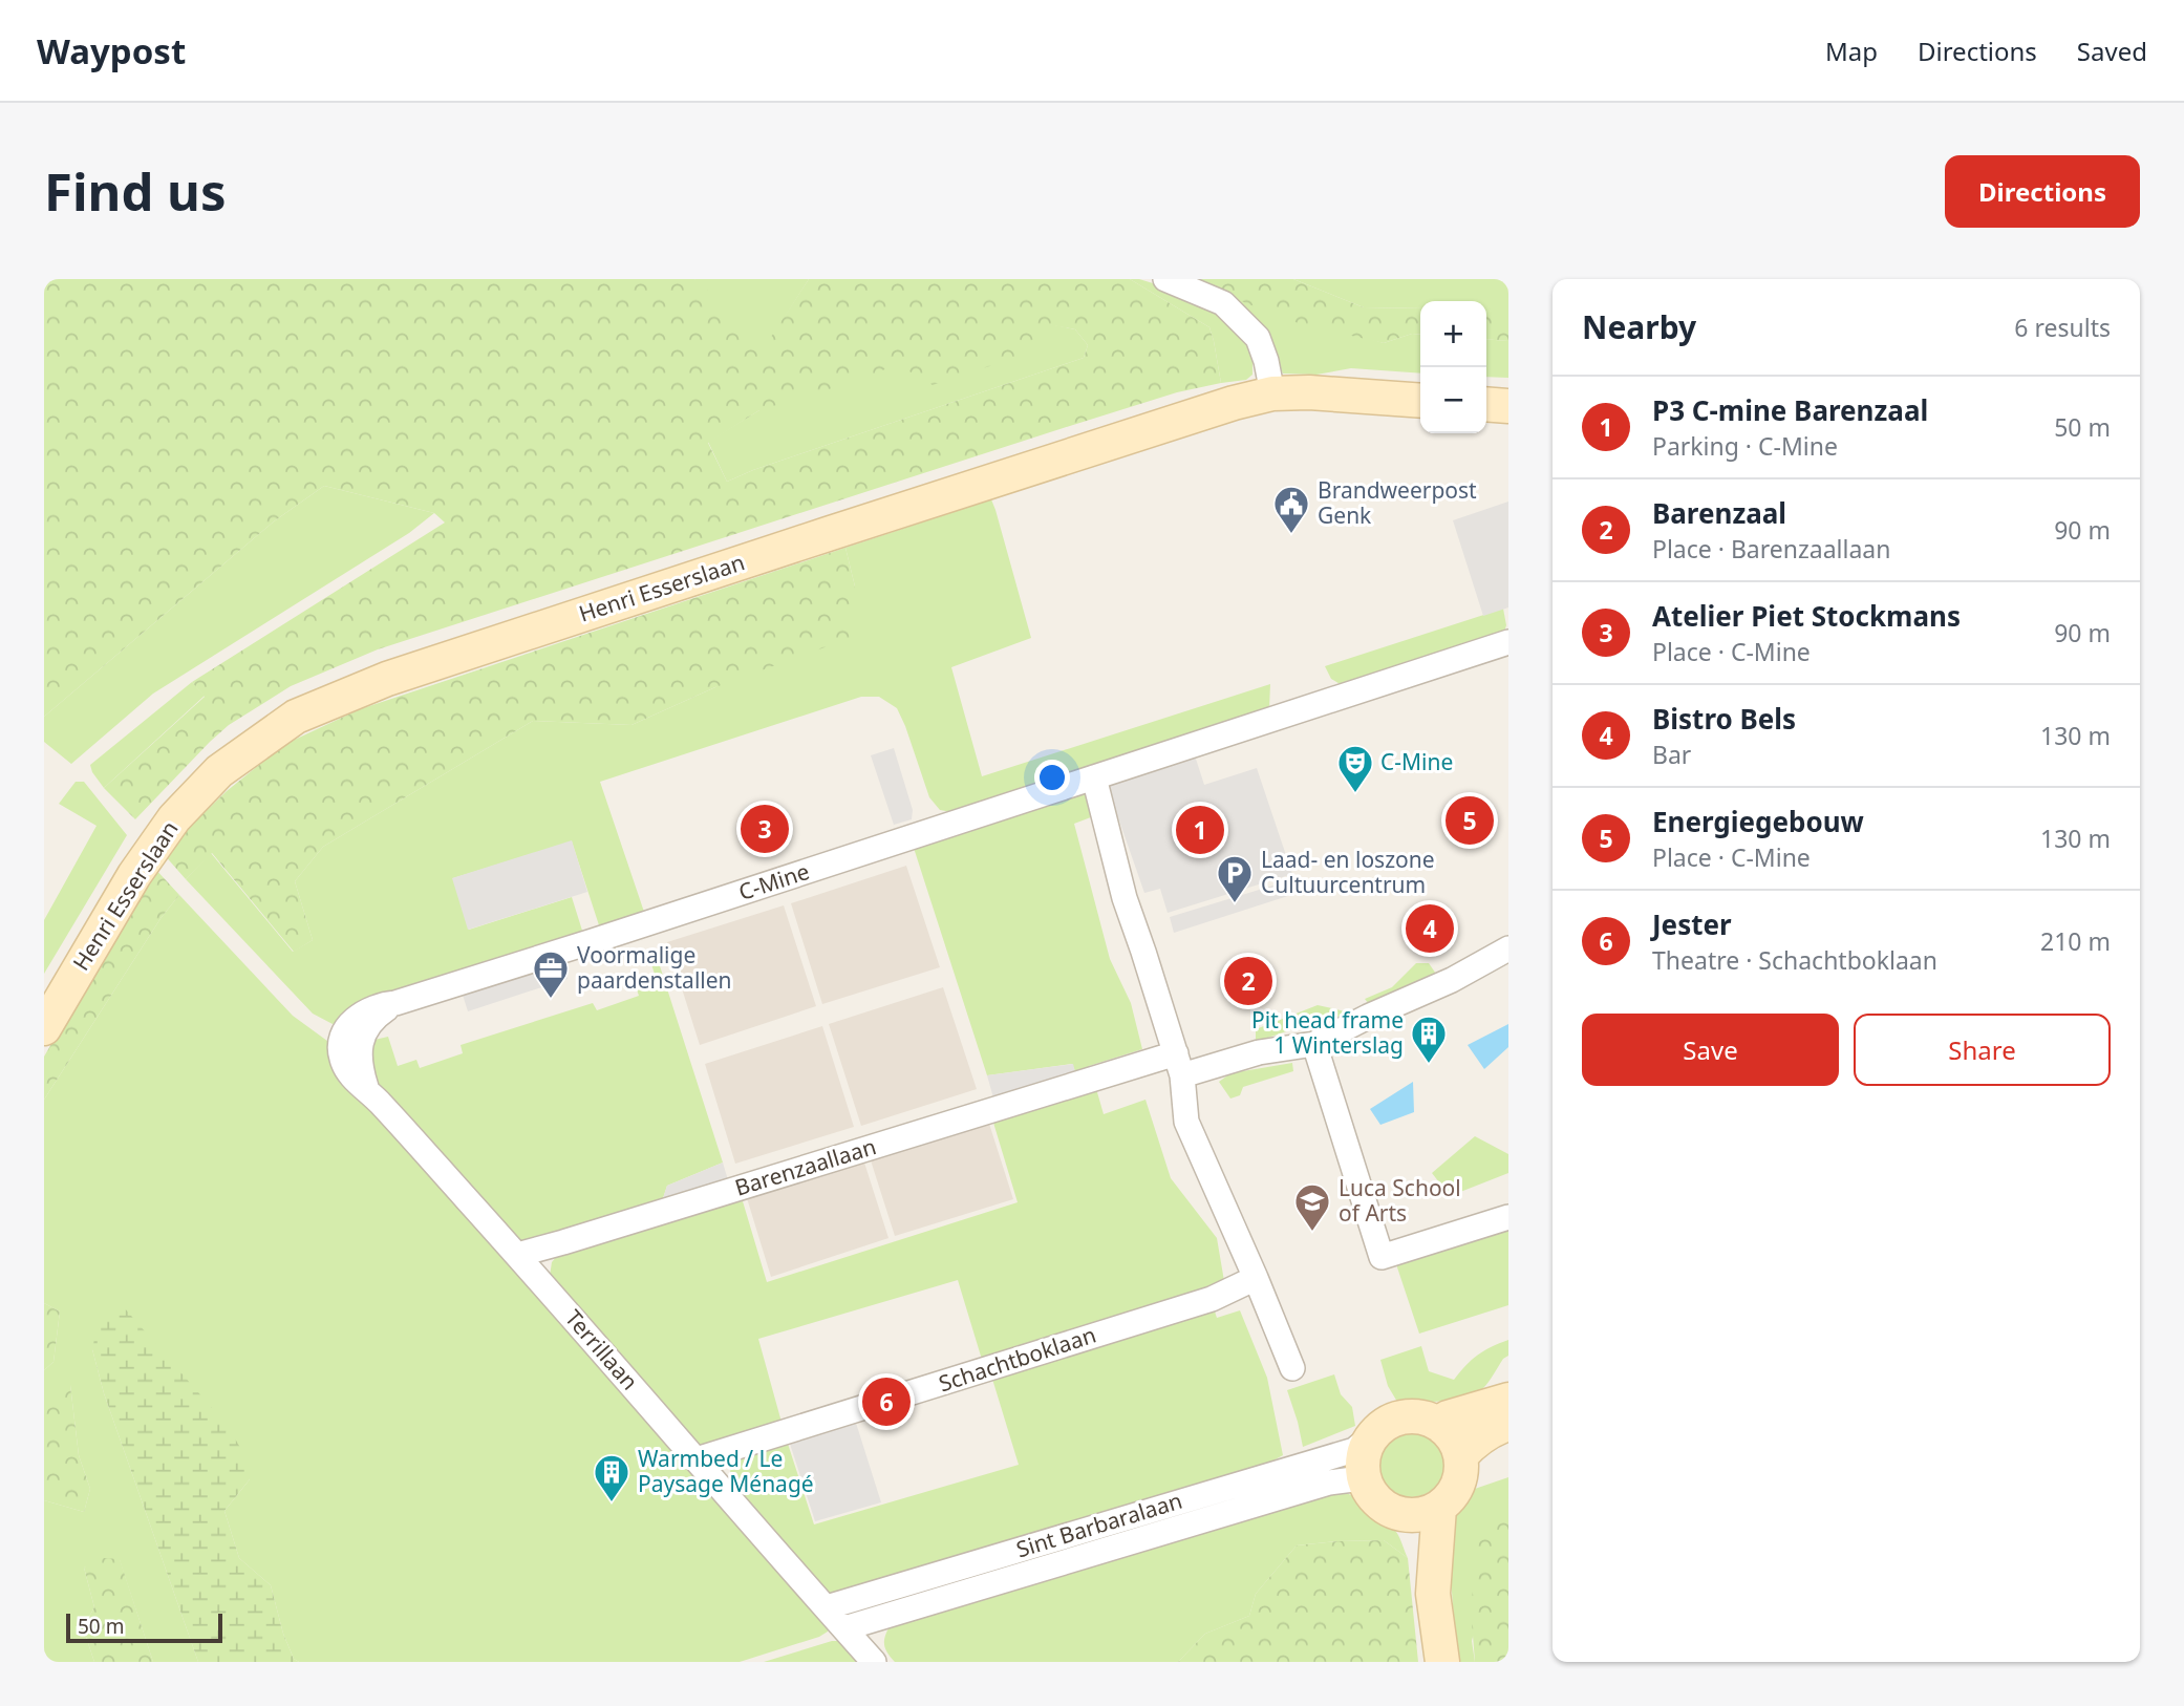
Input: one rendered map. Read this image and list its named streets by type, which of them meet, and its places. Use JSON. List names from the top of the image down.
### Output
{
  "streets": {
    "street": [
      "Henri Esserslaan",
      "C-Mine",
      "Barenzaallaan",
      "Terrillaan",
      "Schachtboklaan",
      "Sint Barbaralaan"
    ]
  },
  "crossings": [
    ["C-Mine", "Terrillaan"],
    ["Barenzaallaan", "Terrillaan"],
    ["Terrillaan", "Schachtboklaan"],
    ["Terrillaan", "Sint Barbaralaan"]
  ],
  "places": {
    "public building": ["Brandweerpost Genk"],
    "theatre": ["C-Mine"],
    "parking": ["Laad- en loszone Cultuurcentrum"],
    "office": ["Voormalige paardenstallen"],
    "building": ["Pit head frame 1 Winterslag", "Warmbed / Le Paysage Ménagé"],
    "school or university": ["Luca School of Arts"]
  },
  "scale_bar": "50 m",
  "page": {
    "header": "Waypost",
    "nav": ["Map", "Directions", "Saved"],
    "buttons": [
      "Directions",
      ["Save", "Share"]
    ],
    "title": "Find us",
    "heading": ["Nearby", "6 results"],
    "map_buttons": ["+", "−"],
    "list": [
      {
        "mark": "1",
        "name": "P3 C-mine Barenzaal",
        "note": "Parking · C-Mine",
        "value": "50 m"
      },
      {
        "mark": "2",
        "name": "Barenzaal",
        "note": "Place · Barenzaallaan",
        "value": "90 m"
      },
      {
        "mark": "3",
        "name": "Atelier Piet Stockmans",
        "note": "Place · C-Mine",
        "value": "90 m"
      },
      {
        "mark": "4",
        "name": "Bistro Bels",
        "note": "Bar",
        "value": "130 m"
      },
      {
        "mark": "5",
        "name": "Energiegebouw",
        "note": "Place · C-Mine",
        "value": "130 m"
      },
      {
        "mark": "6",
        "name": "Jester",
        "note": "Theatre · Schachtboklaan",
        "value": "210 m"
      }
    ],
    "pins": [
      "5",
      "3",
      "1",
      "4",
      "2",
      "6"
    ],
    "scale": "50 m"
  }
}
